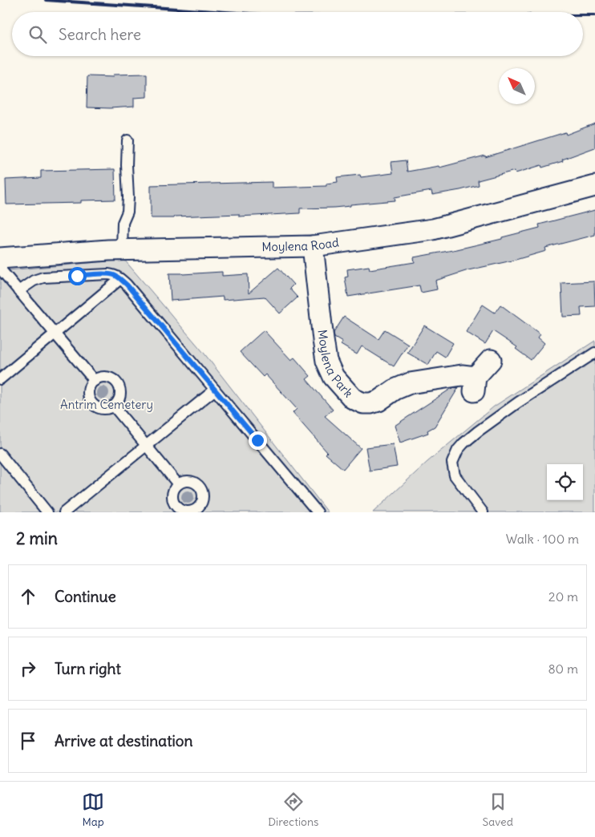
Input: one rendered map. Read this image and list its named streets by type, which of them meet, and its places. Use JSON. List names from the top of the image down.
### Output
{
  "streets": {
    "street": ["Moylena Road", "Moylena Park"]
  },
  "crossings": [
    ["Moylena Road", "Moylena Park"]
  ],
  "parks": ["Antrim Cemetery"],
  "north": "top left",
  "page": {
    "search": "Search here",
    "heading": ["2 min", "Walk · 100 m"],
    "list": [
      ["Continue", "20 m"],
      ["Turn right", "80 m"],
      "Arrive at destination"
    ],
    "nav": ["Map", "Directions", "Saved"]
  }
}
